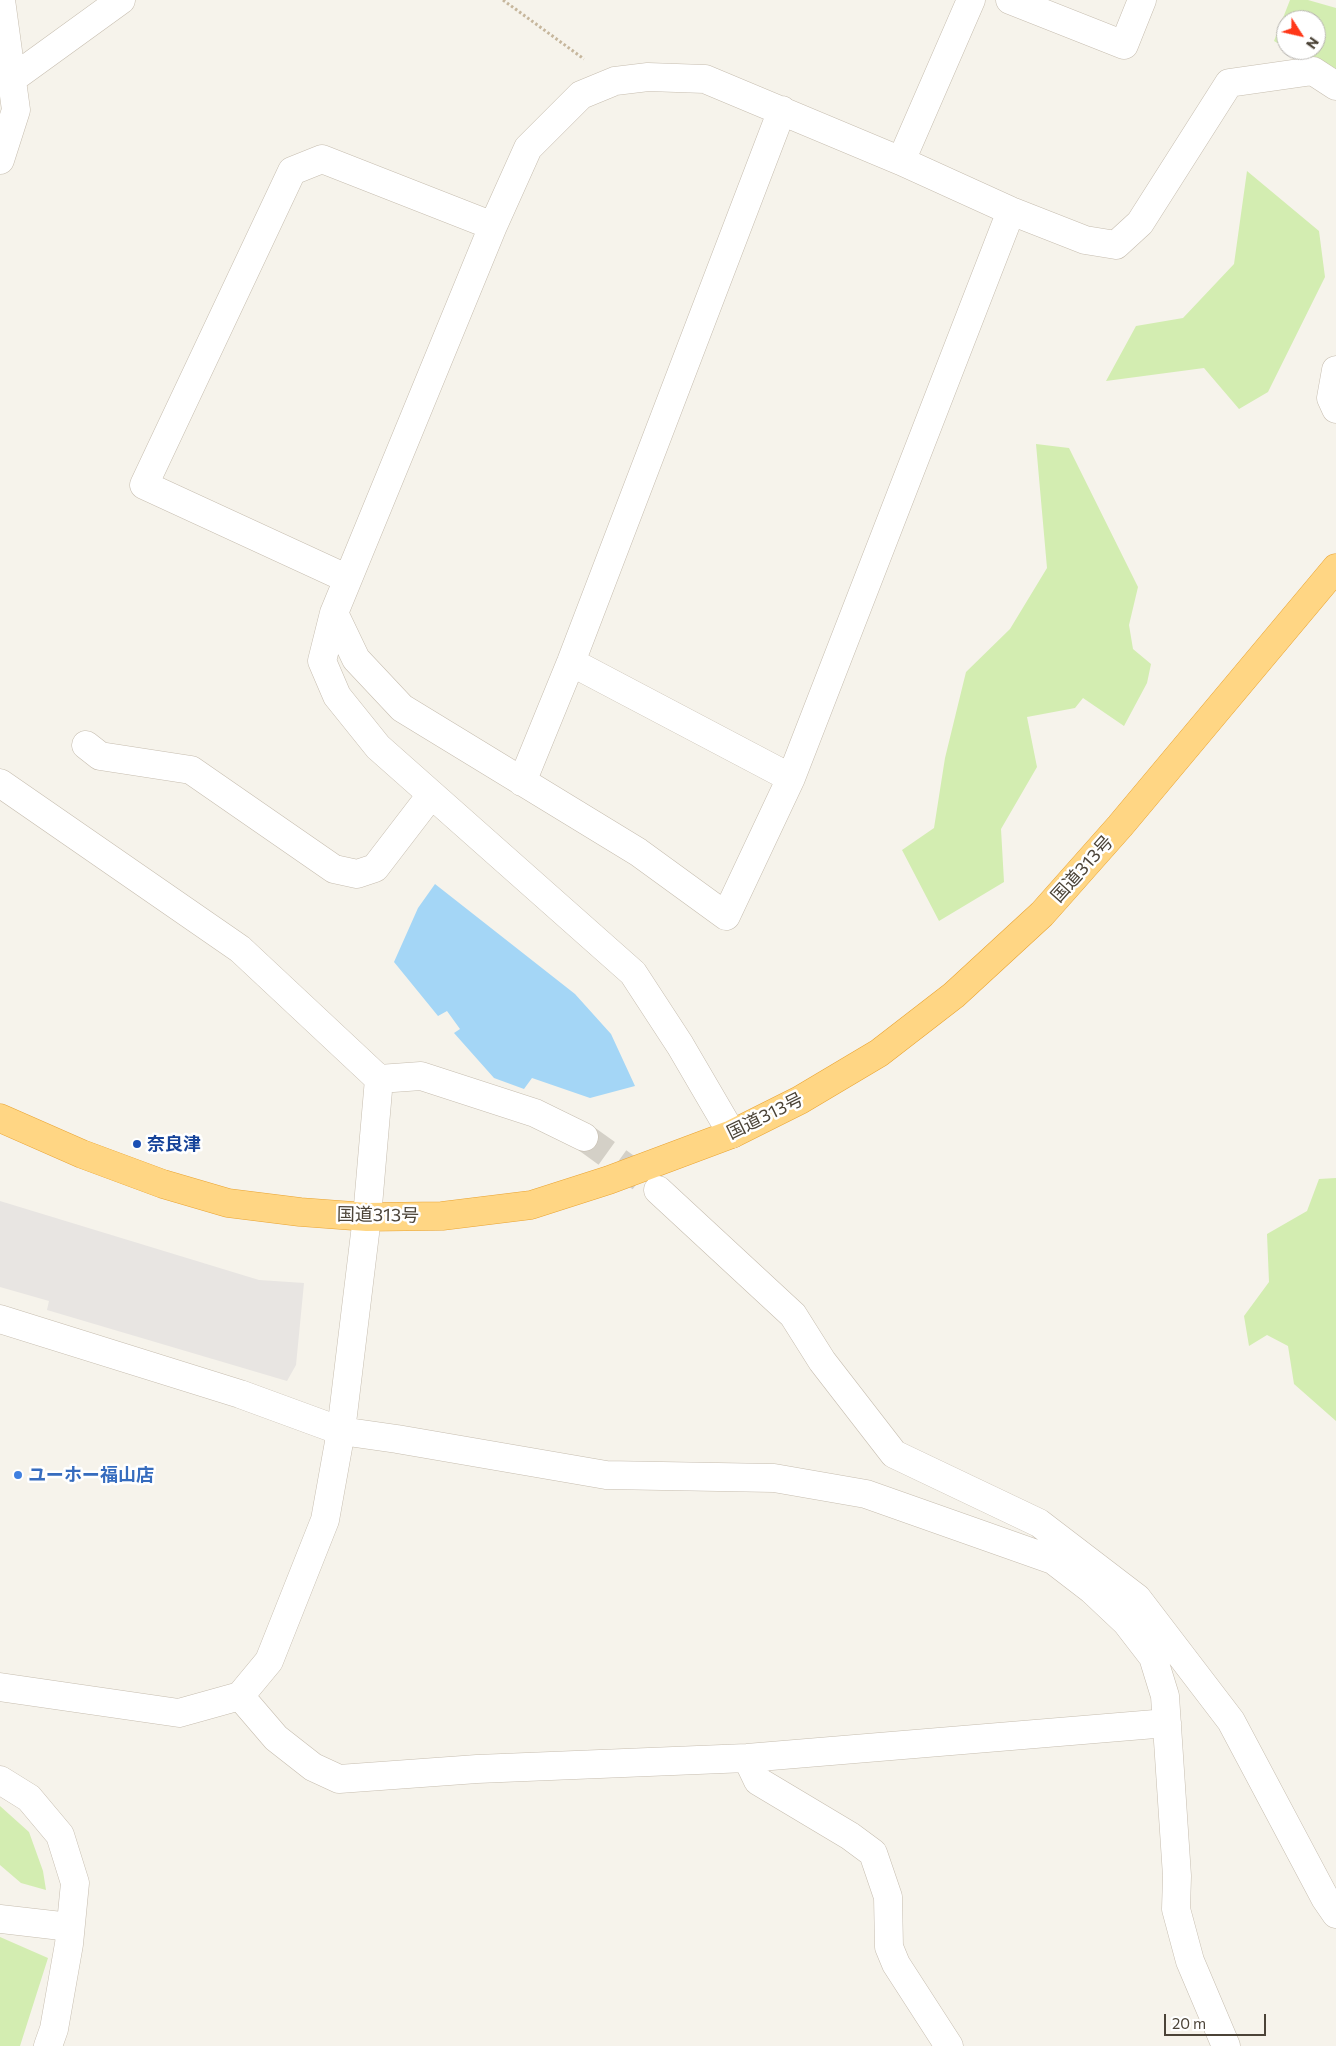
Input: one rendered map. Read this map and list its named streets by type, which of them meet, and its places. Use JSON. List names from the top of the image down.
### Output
{
  "streets": {
    "highway": ["国道313号"]
  },
  "places": ["奈良津", "ユーホー福山店"],
  "scale_bar": "20 m",
  "north": "bottom right"
}
